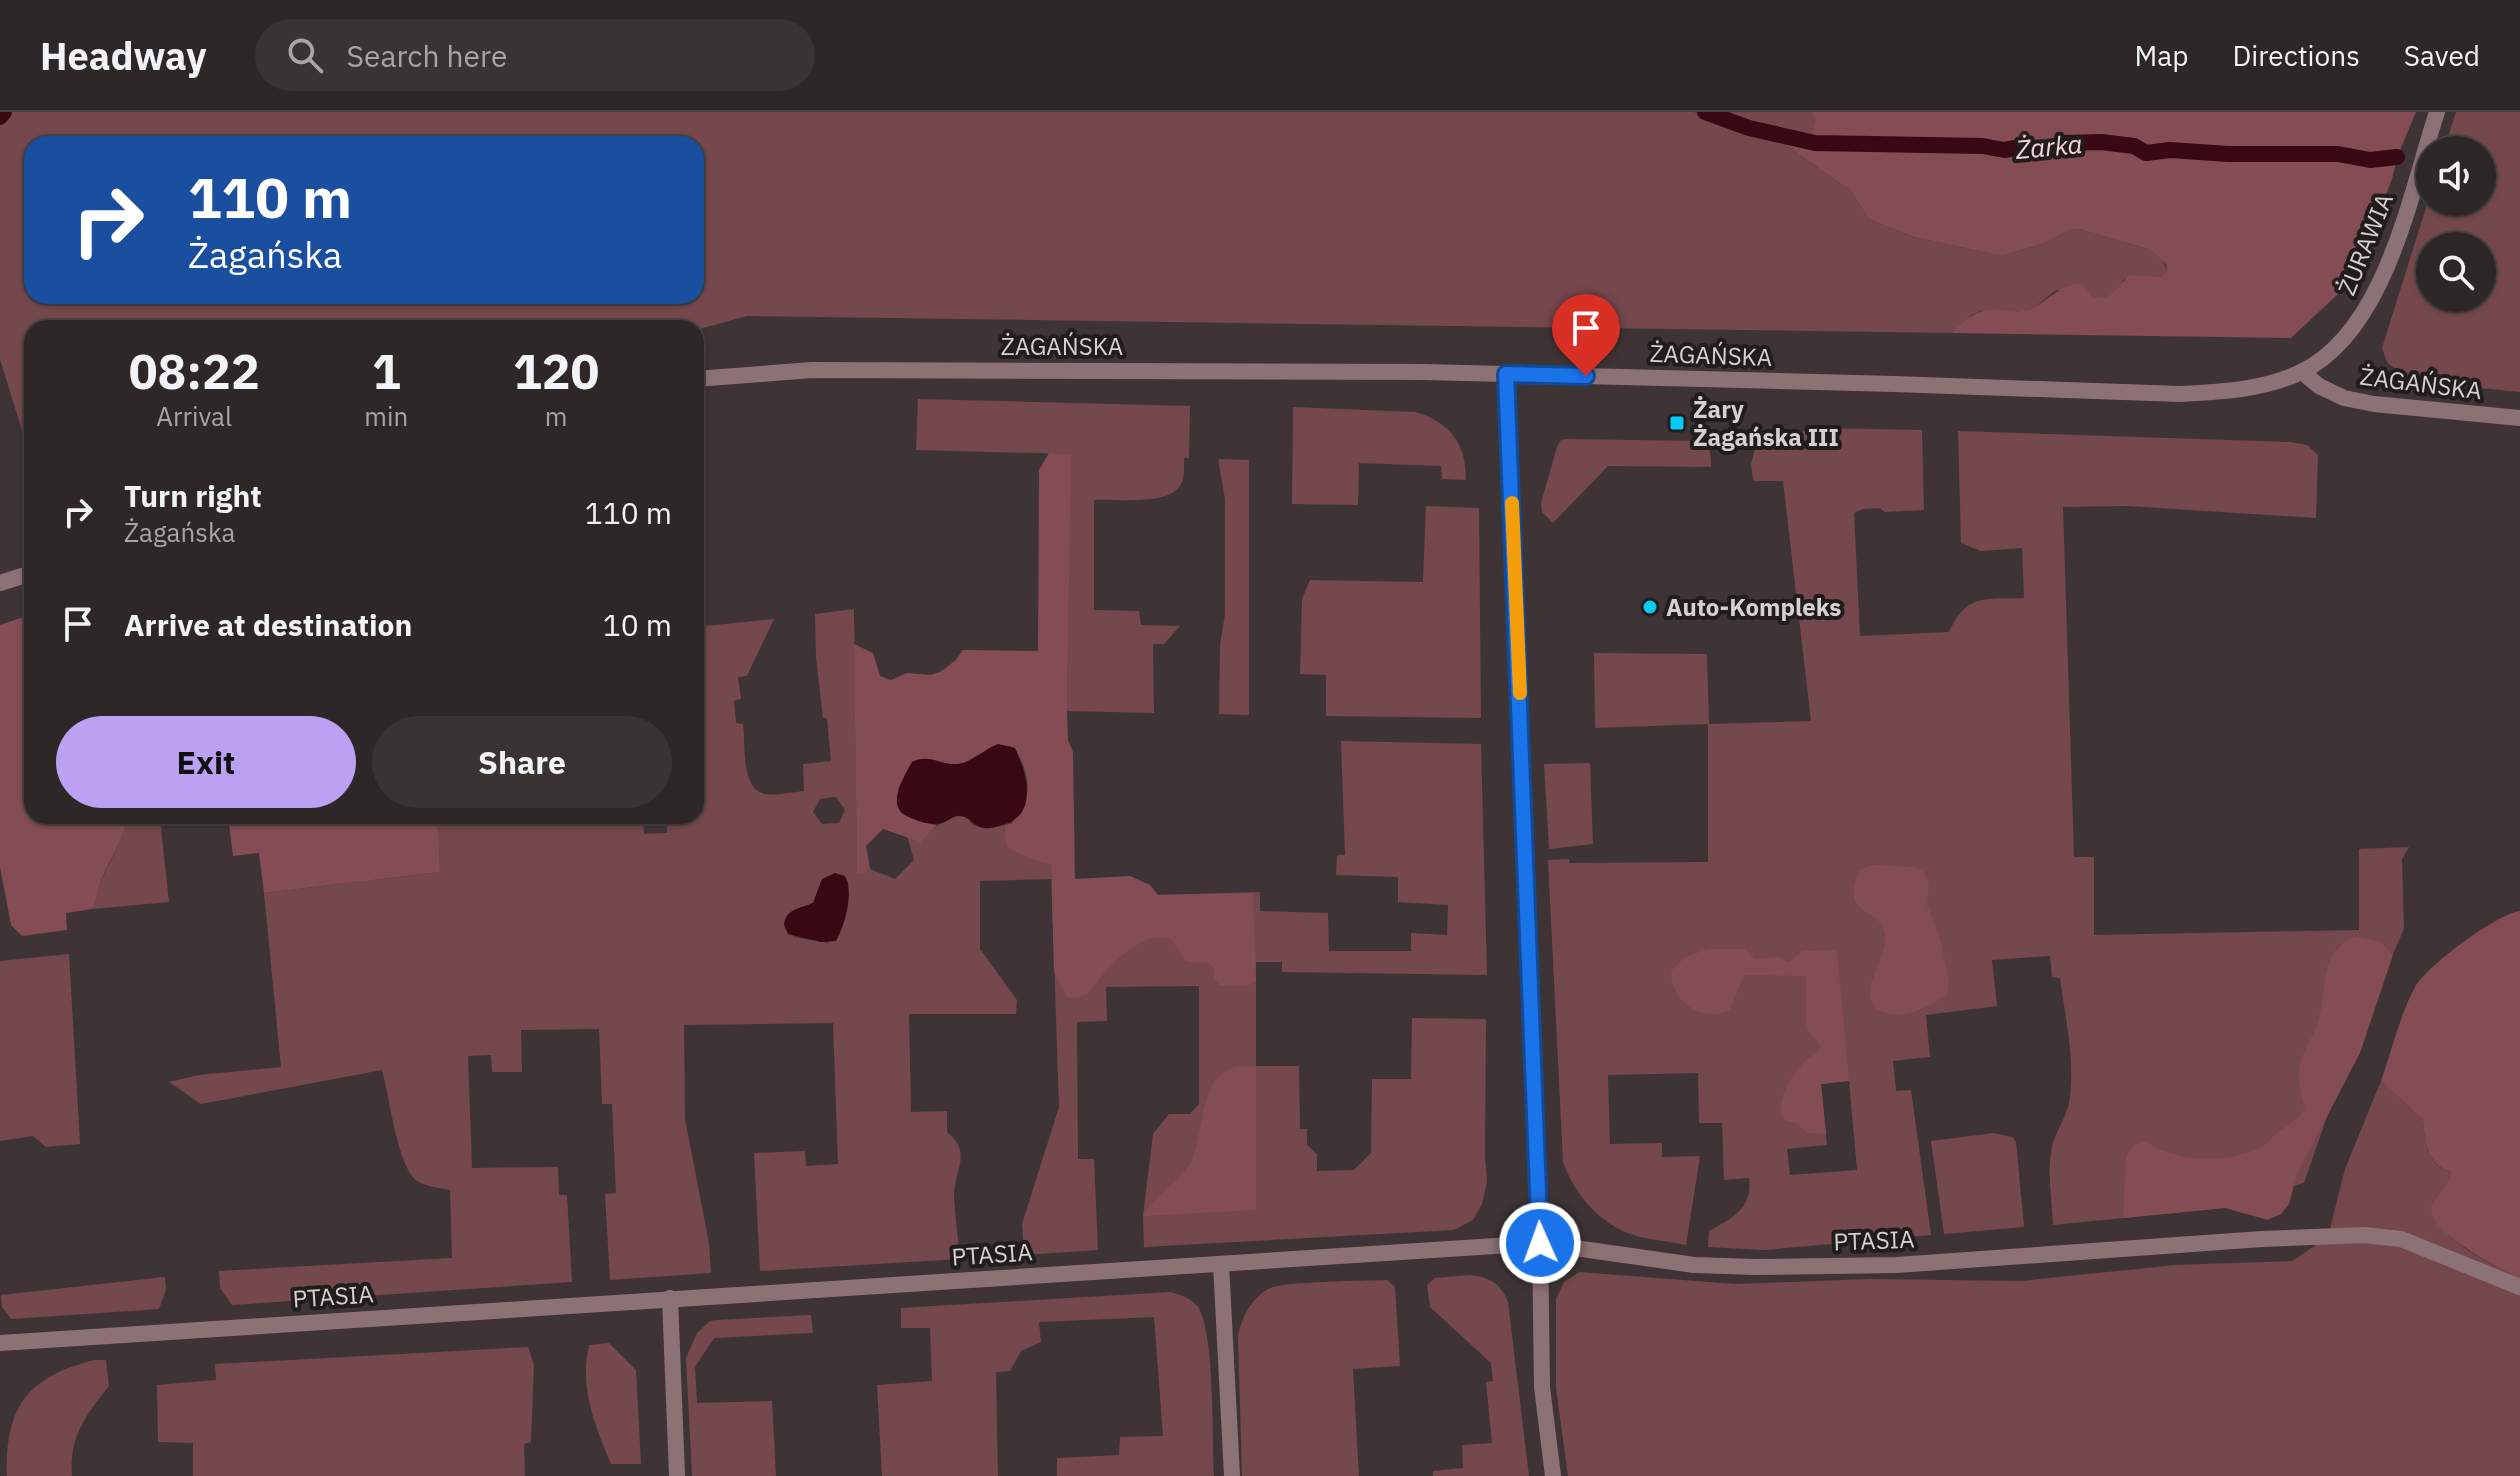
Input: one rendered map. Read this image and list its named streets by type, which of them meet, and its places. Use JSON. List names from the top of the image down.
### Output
{
  "streets": {
    "street": ["ŻURAWIA", "ŻAGAŃSKA", "PTASIA"]
  },
  "crossings": [
    ["ŻURAWIA", "ŻAGAŃSKA"]
  ],
  "water": ["Żarka"],
  "places": {
    "transit": ["Żary Żagańska III"],
    "other": ["Auto-Kompleks"]
  },
  "page": {
    "header": "Headway",
    "search": "Search here",
    "nav": ["Map", "Directions", "Saved"],
    "turn": ["110 m", "Żagańska"],
    "eta": [
      "08:22",
      "Arrival",
      "1",
      "min",
      "120",
      "m"
    ],
    "list": [
      {
        "name": "Turn right",
        "note": "Żagańska",
        "value": "110 m"
      },
      {
        "name": "Arrive at destination",
        "value": "10 m"
      }
    ],
    "buttons": ["Exit", "Share"]
  }
}
